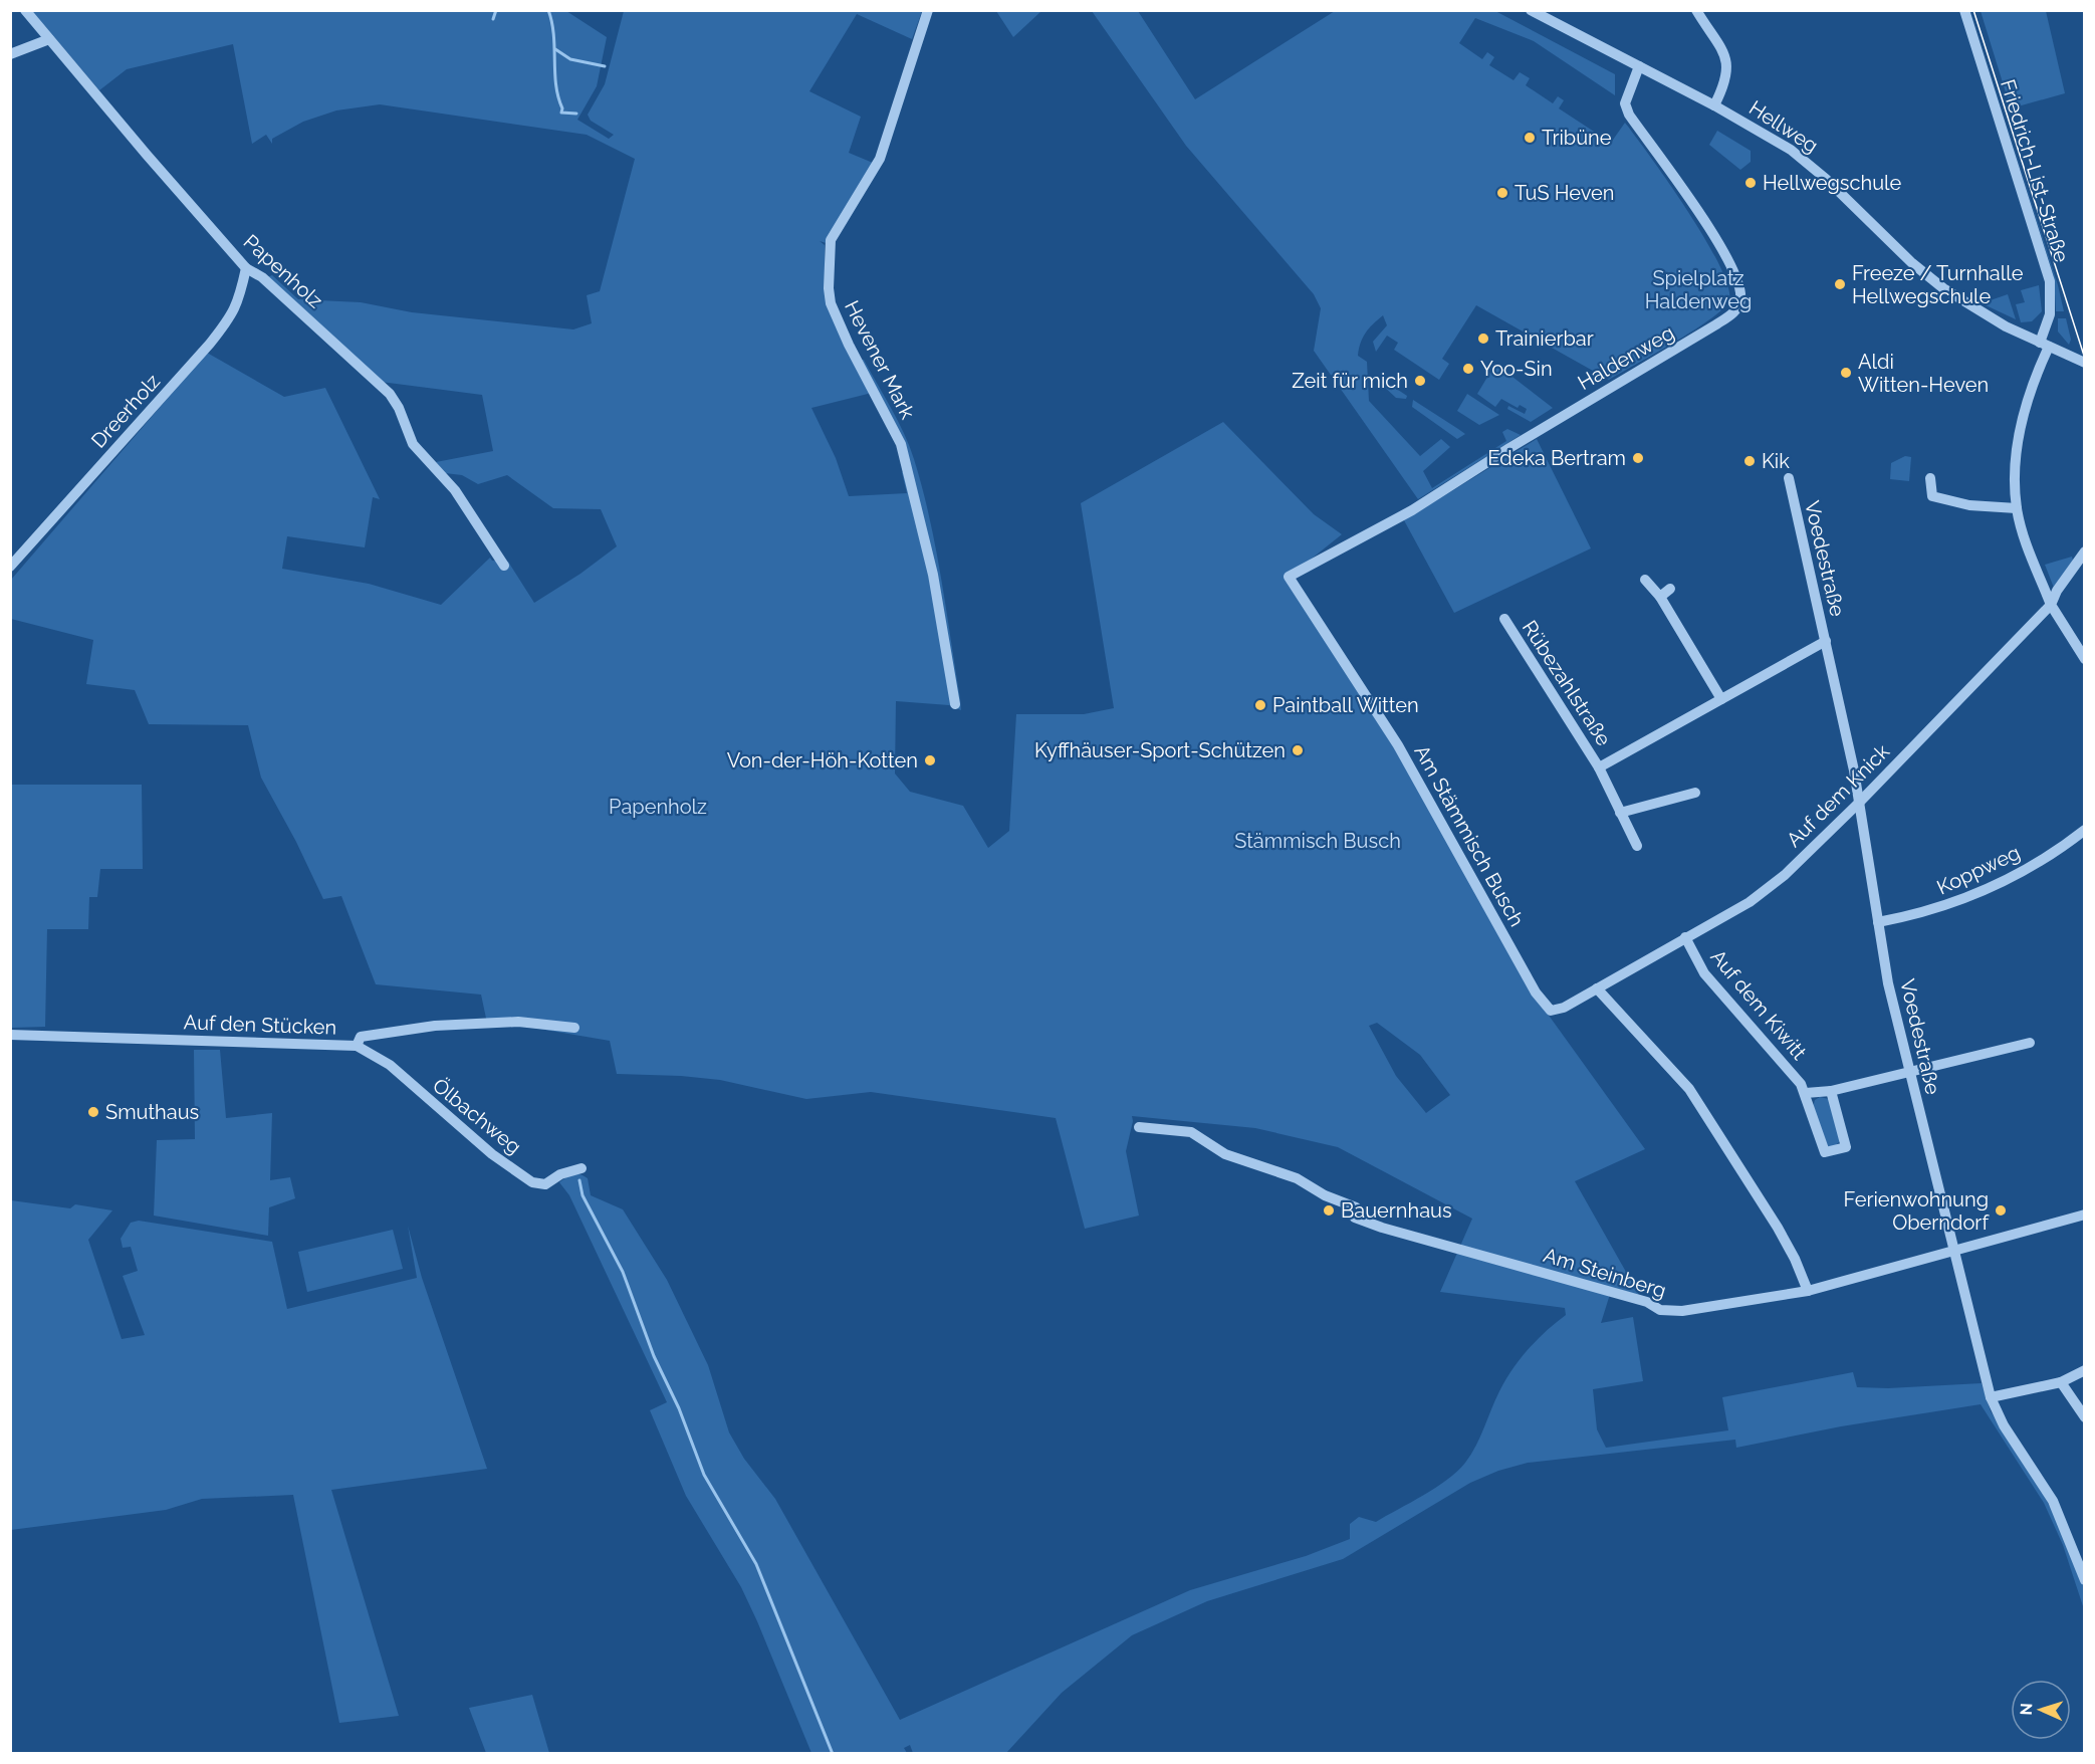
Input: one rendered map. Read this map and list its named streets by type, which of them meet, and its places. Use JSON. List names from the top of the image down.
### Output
{
  "streets": {
    "street": [
      "Hellweg",
      "Friedrich-List-Straße",
      "Papenholz",
      "Haldenweg",
      "Hevener Mark",
      "Dreerholz",
      "Voedestraße",
      "Rübezahlstraße",
      "Auf dem Knick",
      "Am Stämmisch Busch",
      "Koppweg",
      "Auf dem Kiwitt",
      "Auf den Stücken",
      "Ölbachweg",
      "Am Steinberg"
    ]
  },
  "crossings": [
    ["Hellweg", "Friedrich-List-Straße"],
    ["Hellweg", "Haldenweg"],
    ["Papenholz", "Dreerholz"],
    ["Haldenweg", "Am Stämmisch Busch"],
    ["Voedestraße", "Rübezahlstraße"],
    ["Voedestraße", "Auf dem Knick"],
    ["Voedestraße", "Koppweg"],
    ["Voedestraße", "Am Steinberg"],
    ["Auf dem Knick", "Am Stämmisch Busch"],
    ["Auf dem Knick", "Auf dem Kiwitt"],
    ["Auf den Stücken", "Ölbachweg"]
  ],
  "parks": ["Spielplatz Haldenweg", "Papenholz", "Stämmisch Busch"],
  "places": [
    "Tribüne",
    "Hellwegschule",
    "TuS Heven",
    "Freeze / Turnhalle Hellwegschule",
    "Trainierbar",
    "Yoo-Sin",
    "Aldi Witten-Heven",
    "Zeit für mich",
    "Edeka Bertram",
    "Kik",
    "Paintball Witten",
    "Kyffhäuser-Sport-Schützen",
    "Von-der-Höh-Kotten",
    "Smuthaus",
    "Bauernhaus",
    "Ferienwohnung Oberndorf"
  ],
  "north": "left"
}
